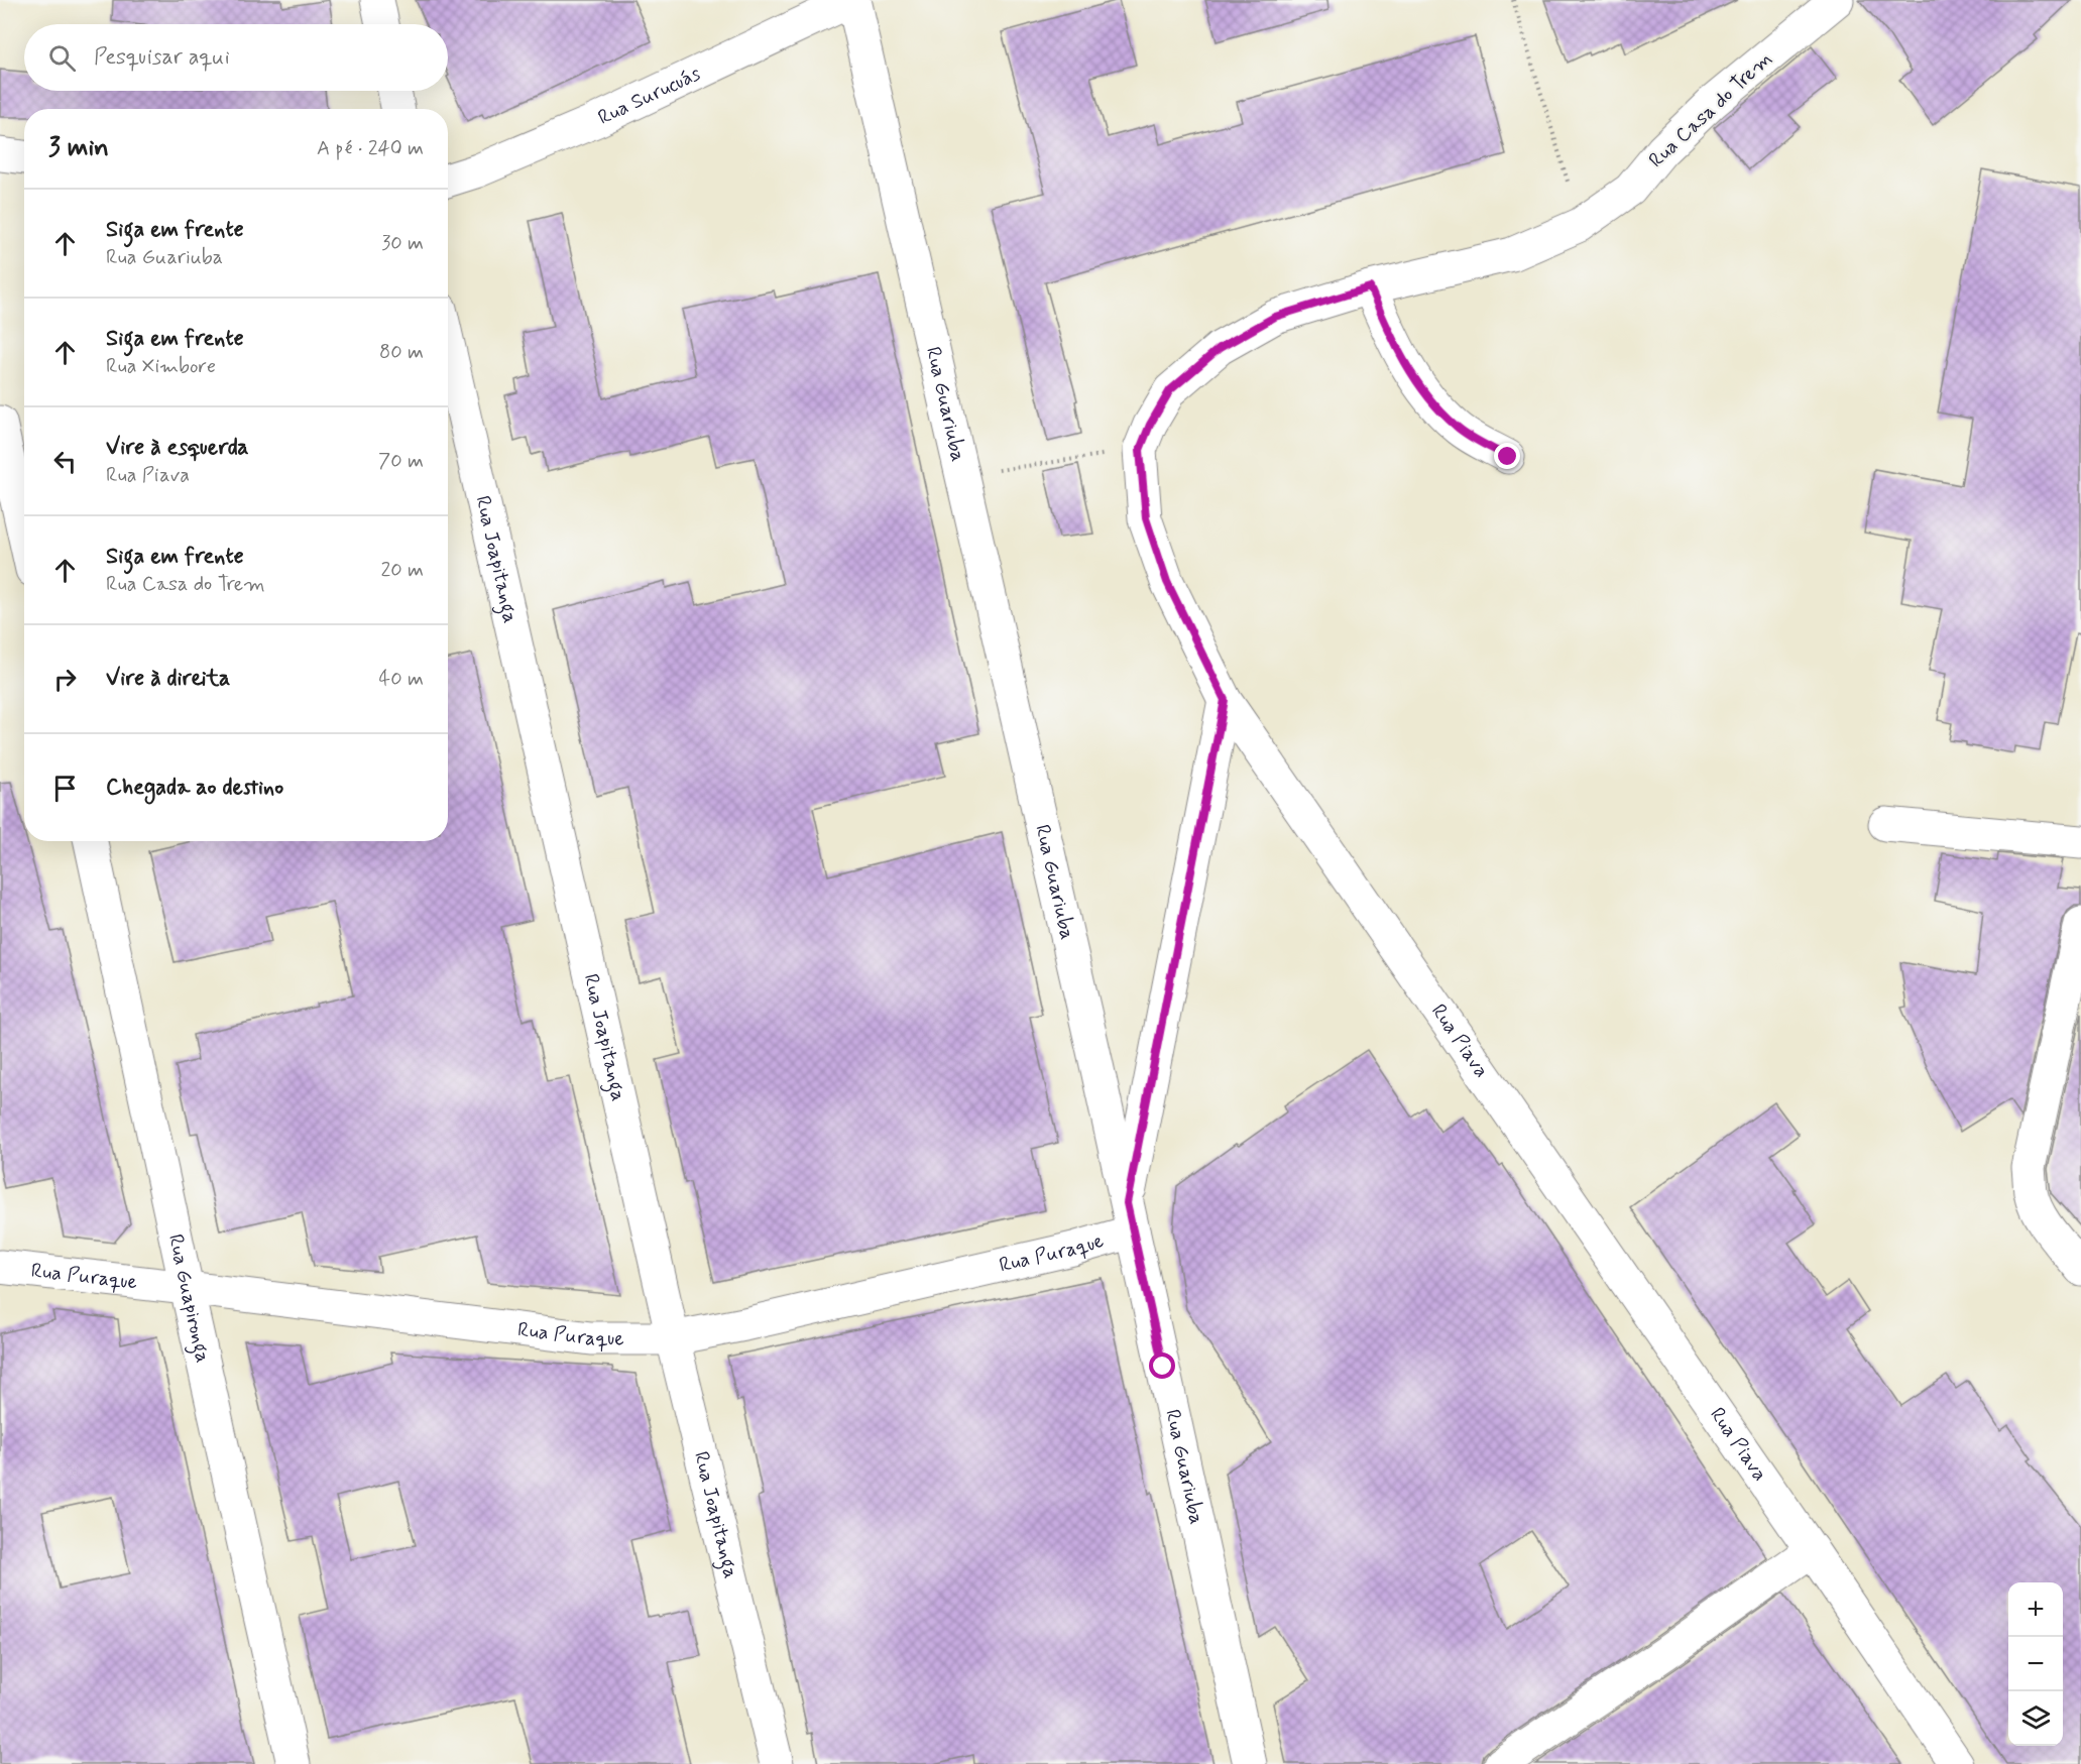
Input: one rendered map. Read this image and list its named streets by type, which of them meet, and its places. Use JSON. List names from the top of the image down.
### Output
{
  "streets": {
    "street": [
      "Rua Surucuás",
      "Rua Casa do Trem",
      "Rua Guariuba",
      "Rua Joapitanga",
      "Rua Piava",
      "Rua Puraque",
      "Rua Guapironga"
    ]
  },
  "crossings": [
    ["Rua Surucuás", "Rua Guariuba"],
    ["Rua Casa do Trem", "Rua Piava"],
    ["Rua Guariuba", "Rua Puraque"],
    ["Rua Joapitanga", "Rua Puraque"],
    ["Rua Puraque", "Rua Guapironga"]
  ],
  "page": {
    "search": "Pesquisar aqui",
    "heading": ["3 min", "A pé · 240 m"],
    "list": [
      ["Siga em frente", "Rua Guariuba", "30 m"],
      ["Siga em frente", "Rua Ximbore", "80 m"],
      ["Vire à esquerda", "Rua Piava", "70 m"],
      ["Siga em frente", "Rua Casa do Trem", "20 m"],
      ["Vire à direita", "40 m"],
      "Chegada ao destino"
    ],
    "map_buttons": ["+", "−"]
  }
}
